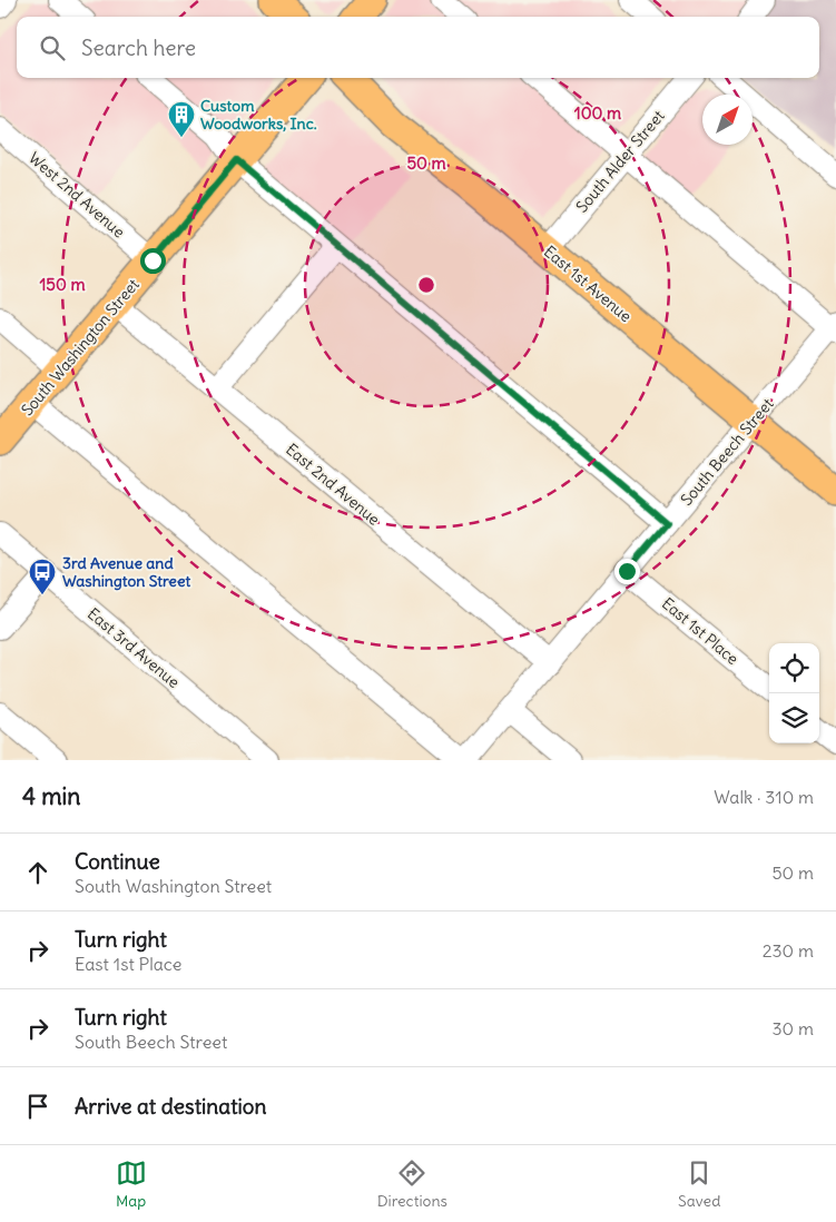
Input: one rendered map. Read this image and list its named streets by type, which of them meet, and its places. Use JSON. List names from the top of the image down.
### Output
{
  "streets": {
    "main road": ["East 1st Avenue", "South Washington Street"],
    "street": [
      "South Alder Street",
      "West 2nd Avenue",
      "South Beech Street",
      "East 2nd Avenue",
      "East 1st Place",
      "East 3rd Avenue"
    ]
  },
  "crossings": [
    ["South Alder Street", "East 1st Avenue"],
    ["West 2nd Avenue", "South Washington Street"],
    ["East 1st Avenue", "South Beech Street"],
    ["South Washington Street", "East 2nd Avenue"],
    ["South Beech Street", "East 2nd Avenue"],
    ["South Beech Street", "East 1st Place"]
  ],
  "places": {
    "building": ["Custom Woodworks, Inc."],
    "bus stop": ["3rd Avenue and Washington Street"]
  },
  "north": "top right",
  "page": {
    "search": "Search here",
    "heading": ["4 min", "Walk · 310 m"],
    "list": [
      ["Continue", "South Washington Street", "50 m"],
      ["Turn right", "East 1st Place", "230 m"],
      ["Turn right", "South Beech Street", "30 m"],
      "Arrive at destination"
    ],
    "nav": ["Map", "Directions", "Saved"]
  },
  "rings": ["100 m", "50 m", "150 m"]
}
